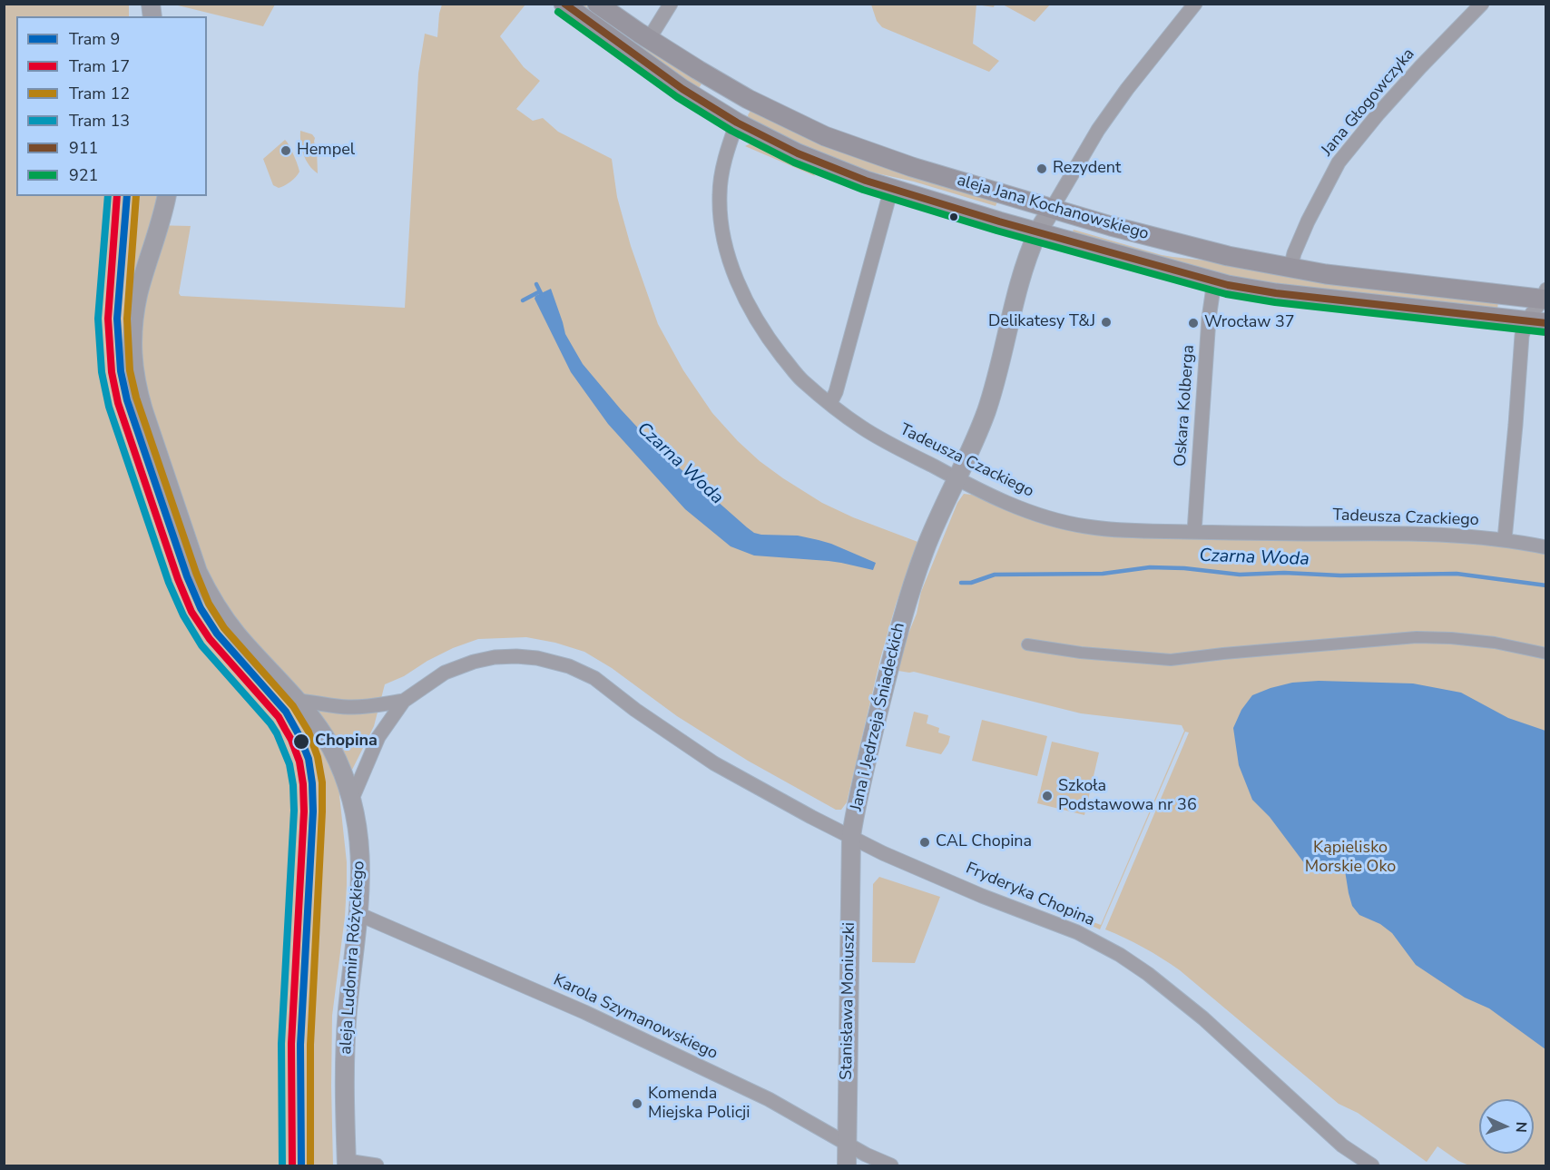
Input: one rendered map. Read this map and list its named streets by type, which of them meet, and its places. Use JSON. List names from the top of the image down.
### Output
{
  "streets": {
    "main road": ["aleja Jana Kochanowskiego"],
    "street": [
      "Jana Głogowczyka",
      "Oskara Kolberga",
      "Tadeusza Czackiego",
      "Jana i Jędrzeja Śniadeckich",
      "Fryderyka Chopina",
      "aleja Ludomira Różyckiego",
      "Stanisława Moniuszki",
      "Karola Szymanowskiego"
    ]
  },
  "crossings": [
    ["Jana Głogowczyka", "aleja Jana Kochanowskiego"],
    ["aleja Jana Kochanowskiego", "Oskara Kolberga"],
    ["aleja Jana Kochanowskiego", "Tadeusza Czackiego"],
    ["Oskara Kolberga", "Tadeusza Czackiego"],
    ["Tadeusza Czackiego", "Jana i Jędrzeja Śniadeckich"],
    ["Jana i Jędrzeja Śniadeckich", "Fryderyka Chopina"],
    ["Jana i Jędrzeja Śniadeckich", "Stanisława Moniuszki"],
    ["Fryderyka Chopina", "aleja Ludomira Różyckiego"],
    ["Fryderyka Chopina", "Stanisława Moniuszki"],
    ["aleja Ludomira Różyckiego", "Karola Szymanowskiego"],
    ["Stanisława Moniuszki", "Karola Szymanowskiego"]
  ],
  "water": ["Czarna Woda"],
  "parks": ["Kąpielisko Morskie Oko"],
  "places": [
    "Hempel",
    "Rezydent",
    "Delikatesy T&J",
    "Wrocław 37",
    "Chopina",
    "Szkoła Podstawowa nr 36",
    "CAL Chopina",
    "Komenda Miejska Policji"
  ],
  "lines": [
    "transit line 911",
    "transit line 921",
    "tram line 9",
    "tram line 17",
    "tram line 12",
    "tram line 13"
  ],
  "legend": [
    "Tram 9",
    "Tram 17",
    "Tram 12",
    "Tram 13",
    "911",
    "921"
  ],
  "north": "right"
}
